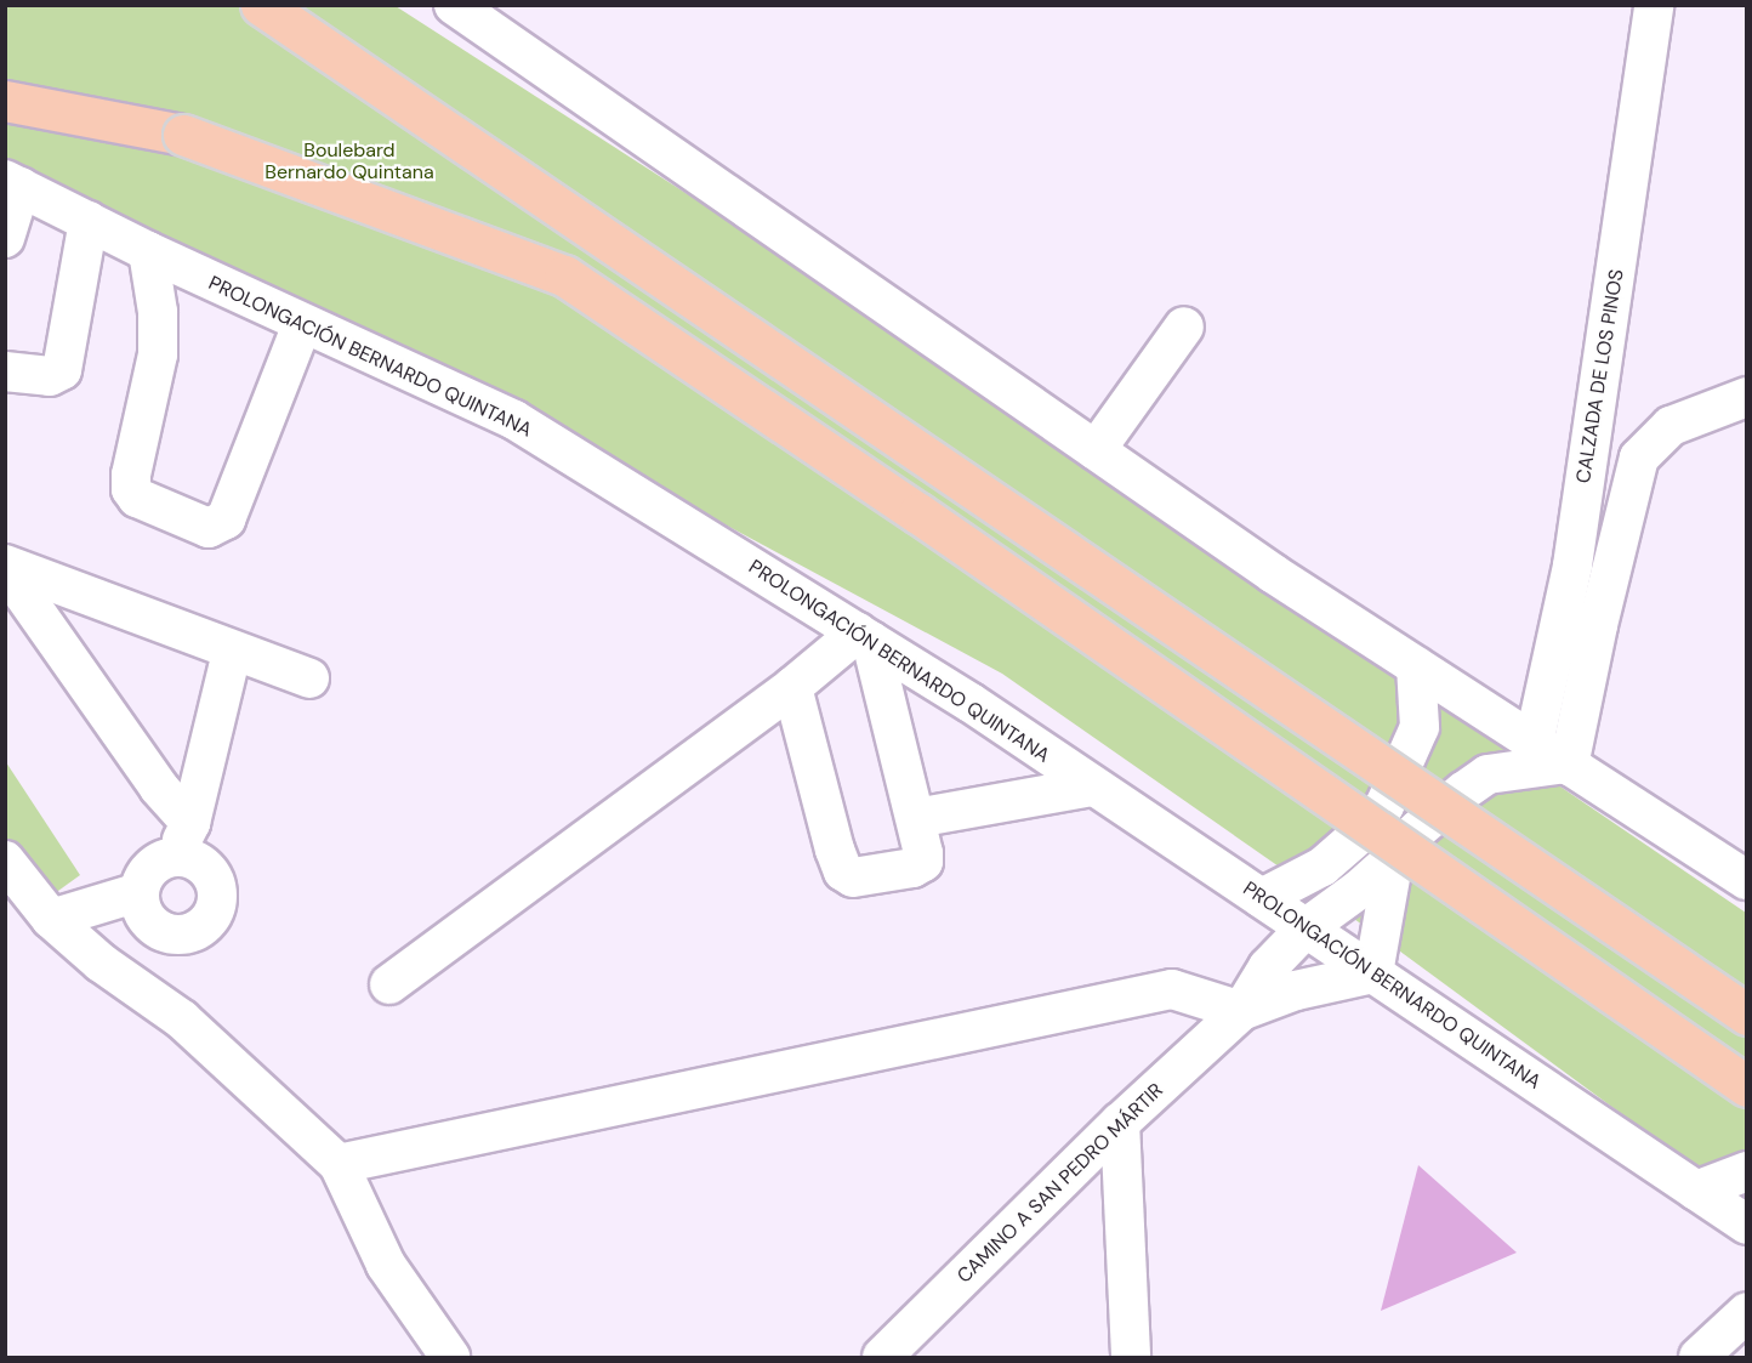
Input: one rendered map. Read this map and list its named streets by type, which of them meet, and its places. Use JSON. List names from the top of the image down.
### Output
{
  "streets": {
    "street": ["PROLONGACIÓN BERNARDO QUINTANA", "CALZADA DE LOS PINOS", "CAMINO A SAN PEDRO MÁRTIR"]
  },
  "crossings": [
    ["PROLONGACIÓN BERNARDO QUINTANA", "CAMINO A SAN PEDRO MÁRTIR"]
  ],
  "parks": ["Boulebard Bernardo Quintana"]
}
